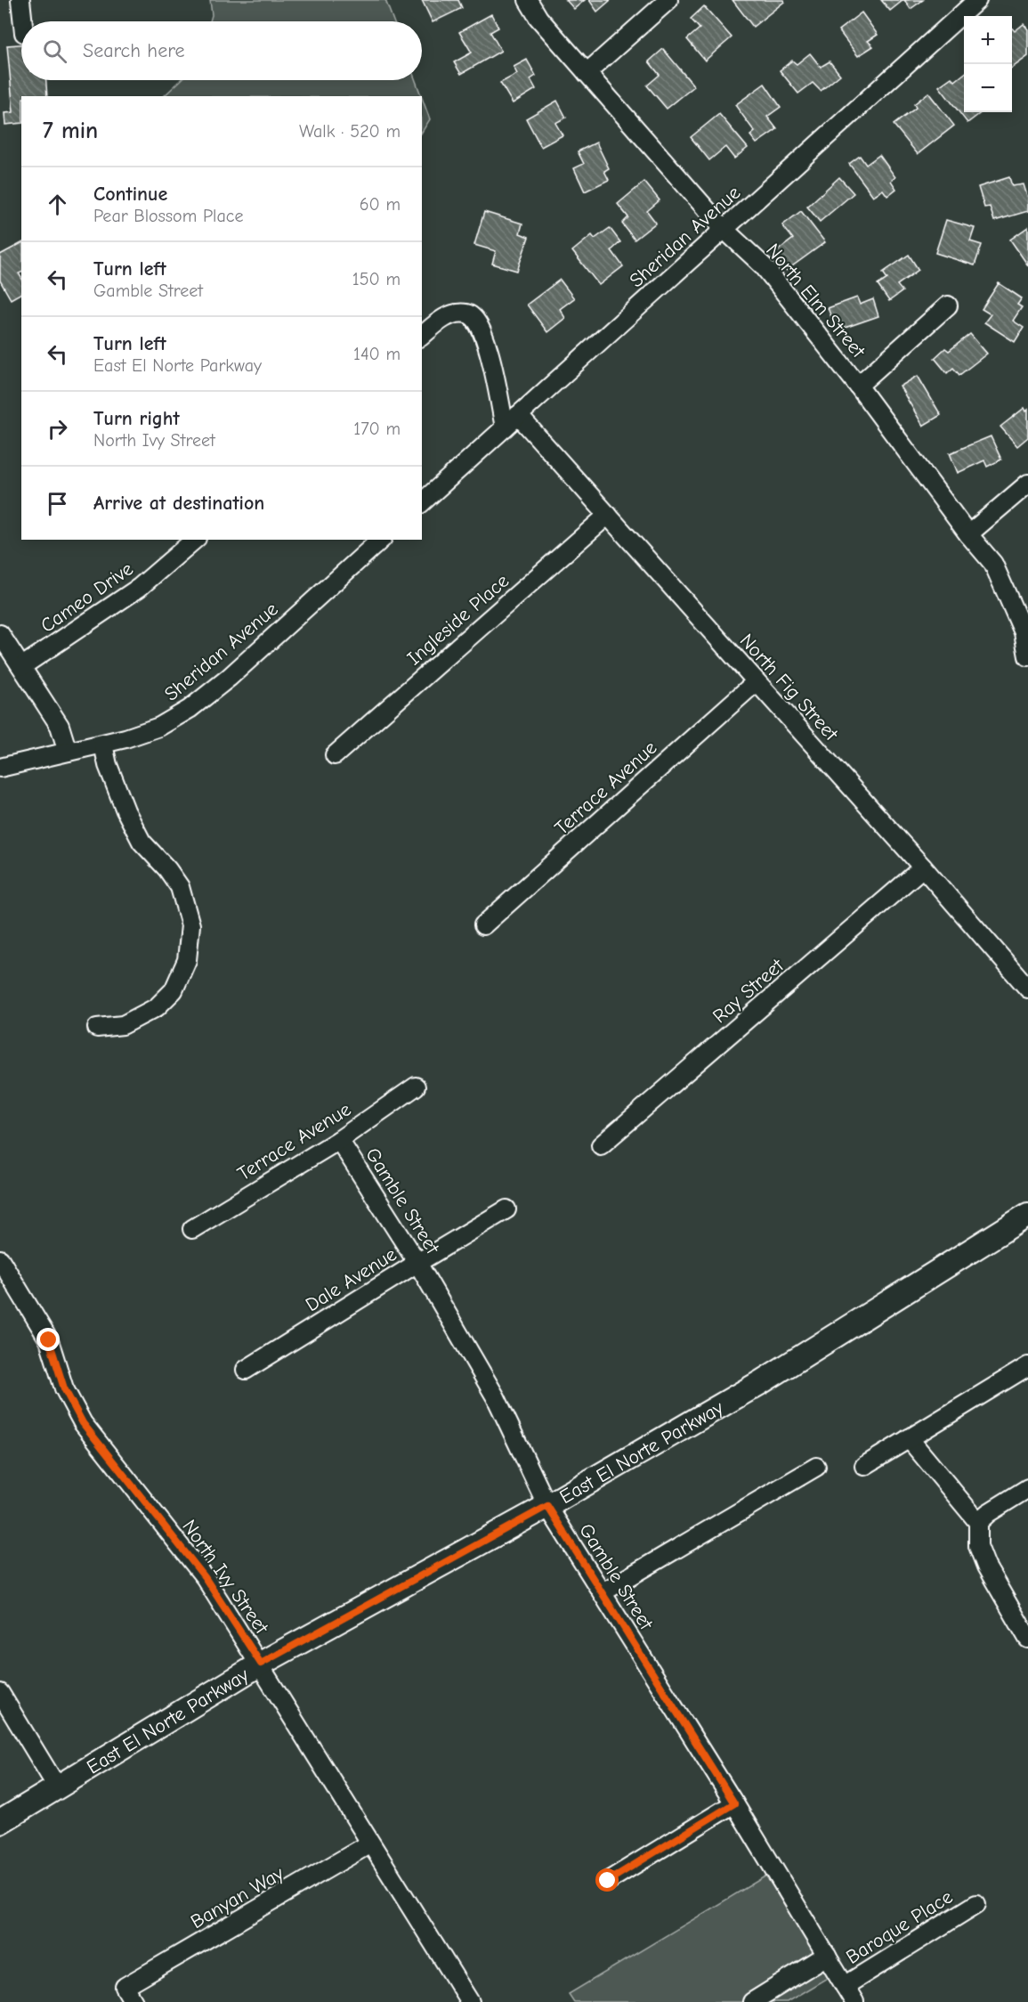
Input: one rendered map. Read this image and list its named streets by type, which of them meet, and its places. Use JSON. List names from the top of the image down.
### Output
{
  "streets": {
    "main road": ["East El Norte Parkway"],
    "street": [
      "Sheridan Avenue",
      "North Elm Street",
      "Cameo Drive",
      "Ingleside Place",
      "North Fig Street",
      "Terrace Avenue",
      "Ray Street",
      "Gamble Street",
      "Dale Avenue",
      "North Ivy Street",
      "Banyan Way",
      "Baroque Place"
    ]
  },
  "crossings": [
    ["Sheridan Avenue", "North Elm Street"],
    ["Sheridan Avenue", "North Fig Street"],
    ["Ingleside Place", "North Fig Street"],
    ["North Fig Street", "Terrace Avenue"],
    ["North Fig Street", "Ray Street"],
    ["Terrace Avenue", "Gamble Street"],
    ["Gamble Street", "Dale Avenue"],
    ["Gamble Street", "East El Norte Parkway"],
    ["Gamble Street", "Baroque Place"],
    ["East El Norte Parkway", "North Ivy Street"],
    ["North Ivy Street", "Banyan Way"]
  ],
  "page": {
    "map_buttons": ["+", "−"],
    "search": "Search here",
    "heading": ["7 min", "Walk · 520 m"],
    "list": [
      ["Continue", "Pear Blossom Place", "60 m"],
      ["Turn left", "Gamble Street", "150 m"],
      ["Turn left", "East El Norte Parkway", "140 m"],
      ["Turn right", "North Ivy Street", "170 m"],
      "Arrive at destination"
    ]
  }
}
